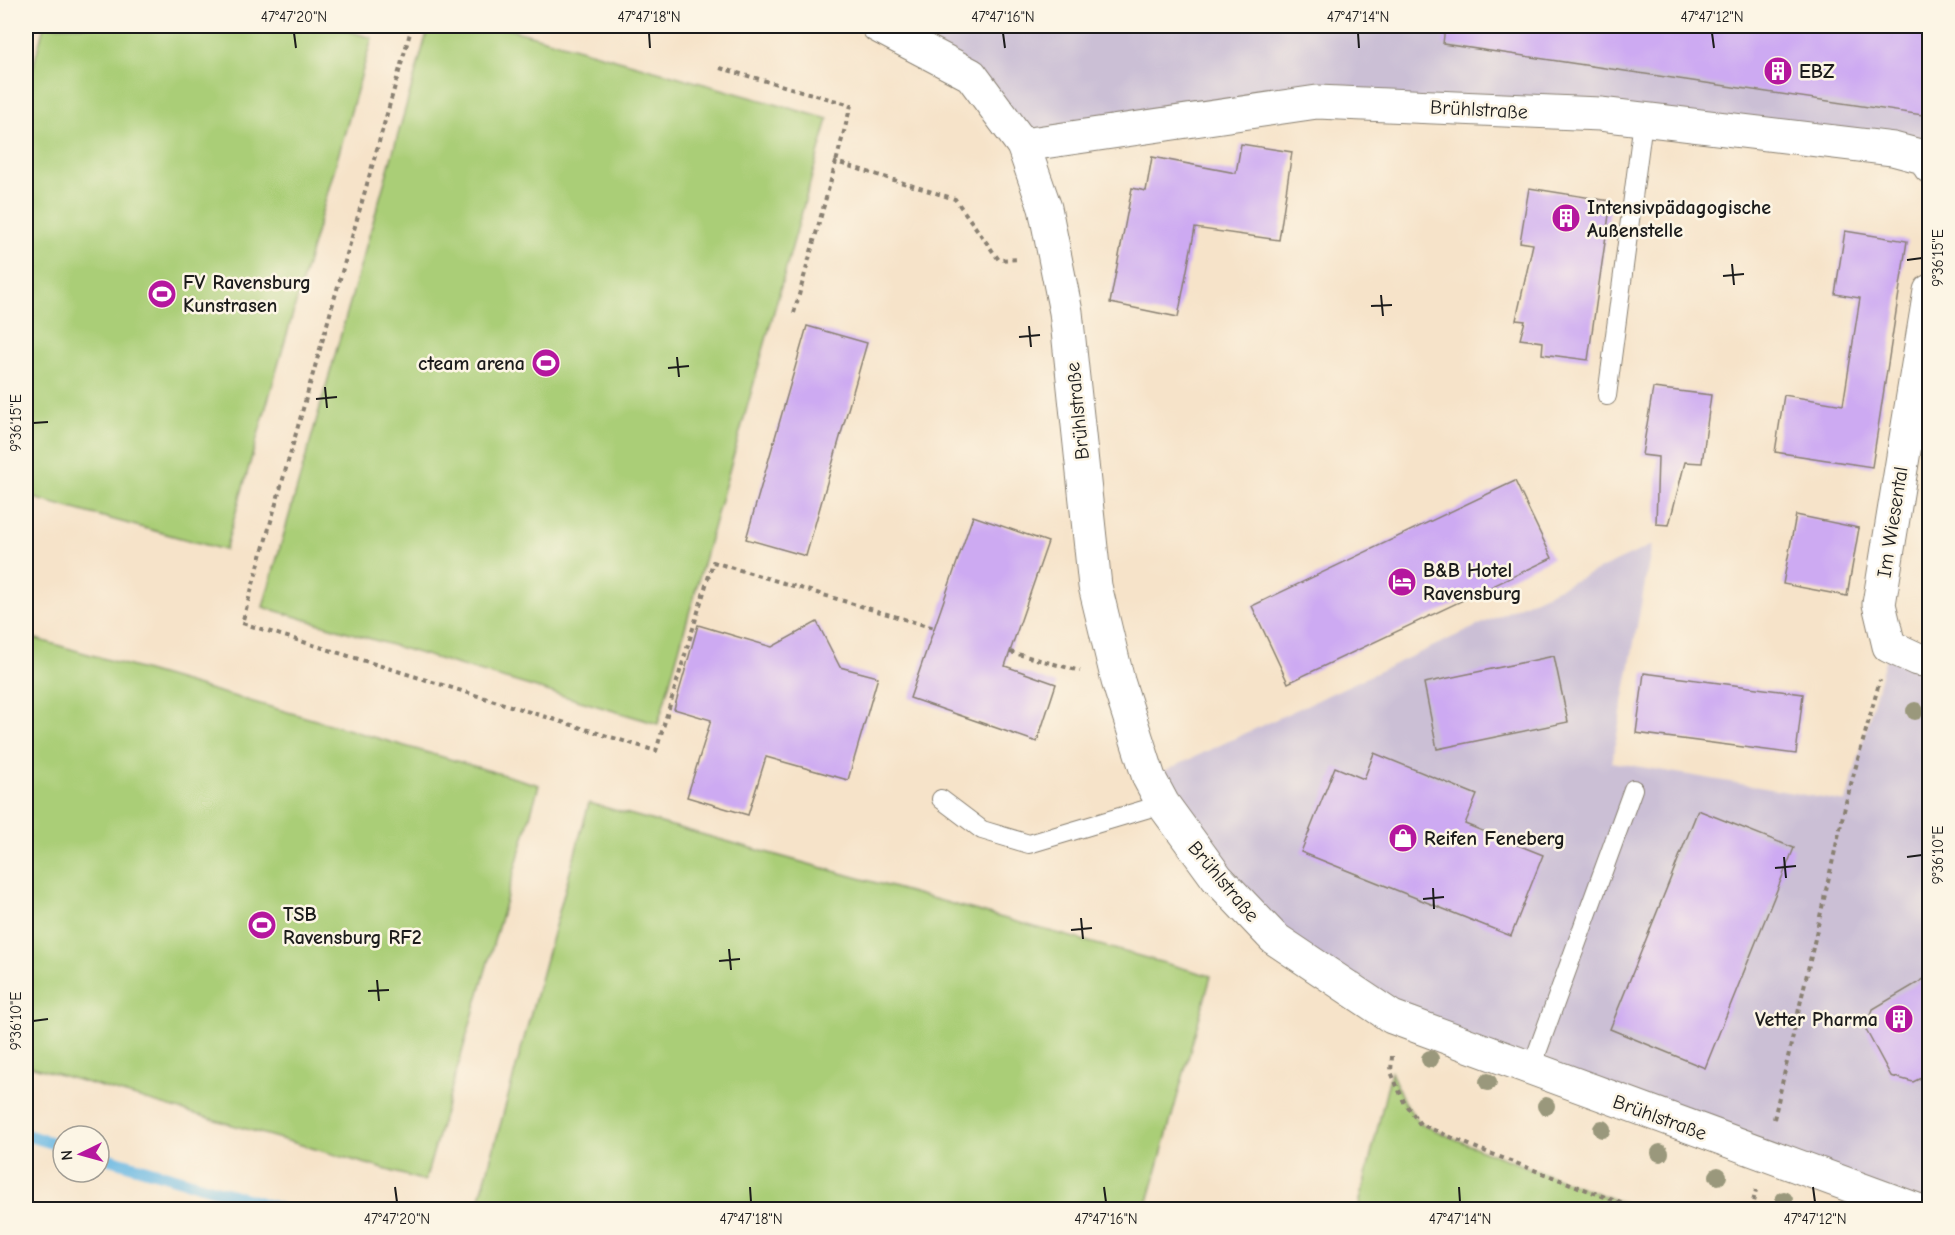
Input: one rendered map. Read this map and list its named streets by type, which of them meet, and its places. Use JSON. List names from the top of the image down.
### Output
{
  "streets": {
    "street": ["Brühlstraße", "Im Wiesental"]
  },
  "places": {
    "building": ["EBZ", "Intensivpädagogische Außenstelle", "Vetter Pharma"],
    "sports": ["FV Ravensburg Kunstrasen", "cteam arena", "TSB Ravensburg RF2"],
    "hotel": ["B&B Hotel Ravensburg"],
    "shop": ["Reifen Feneberg"]
  },
  "north": "left",
  "coordinates": [
    "47°47'20\"N",
    "47°47'18\"N",
    "47°47'16\"N",
    "47°47'14\"N",
    "47°47'12\"N",
    "9°36'15\"E",
    "9°36'10\"E"
  ]
}
